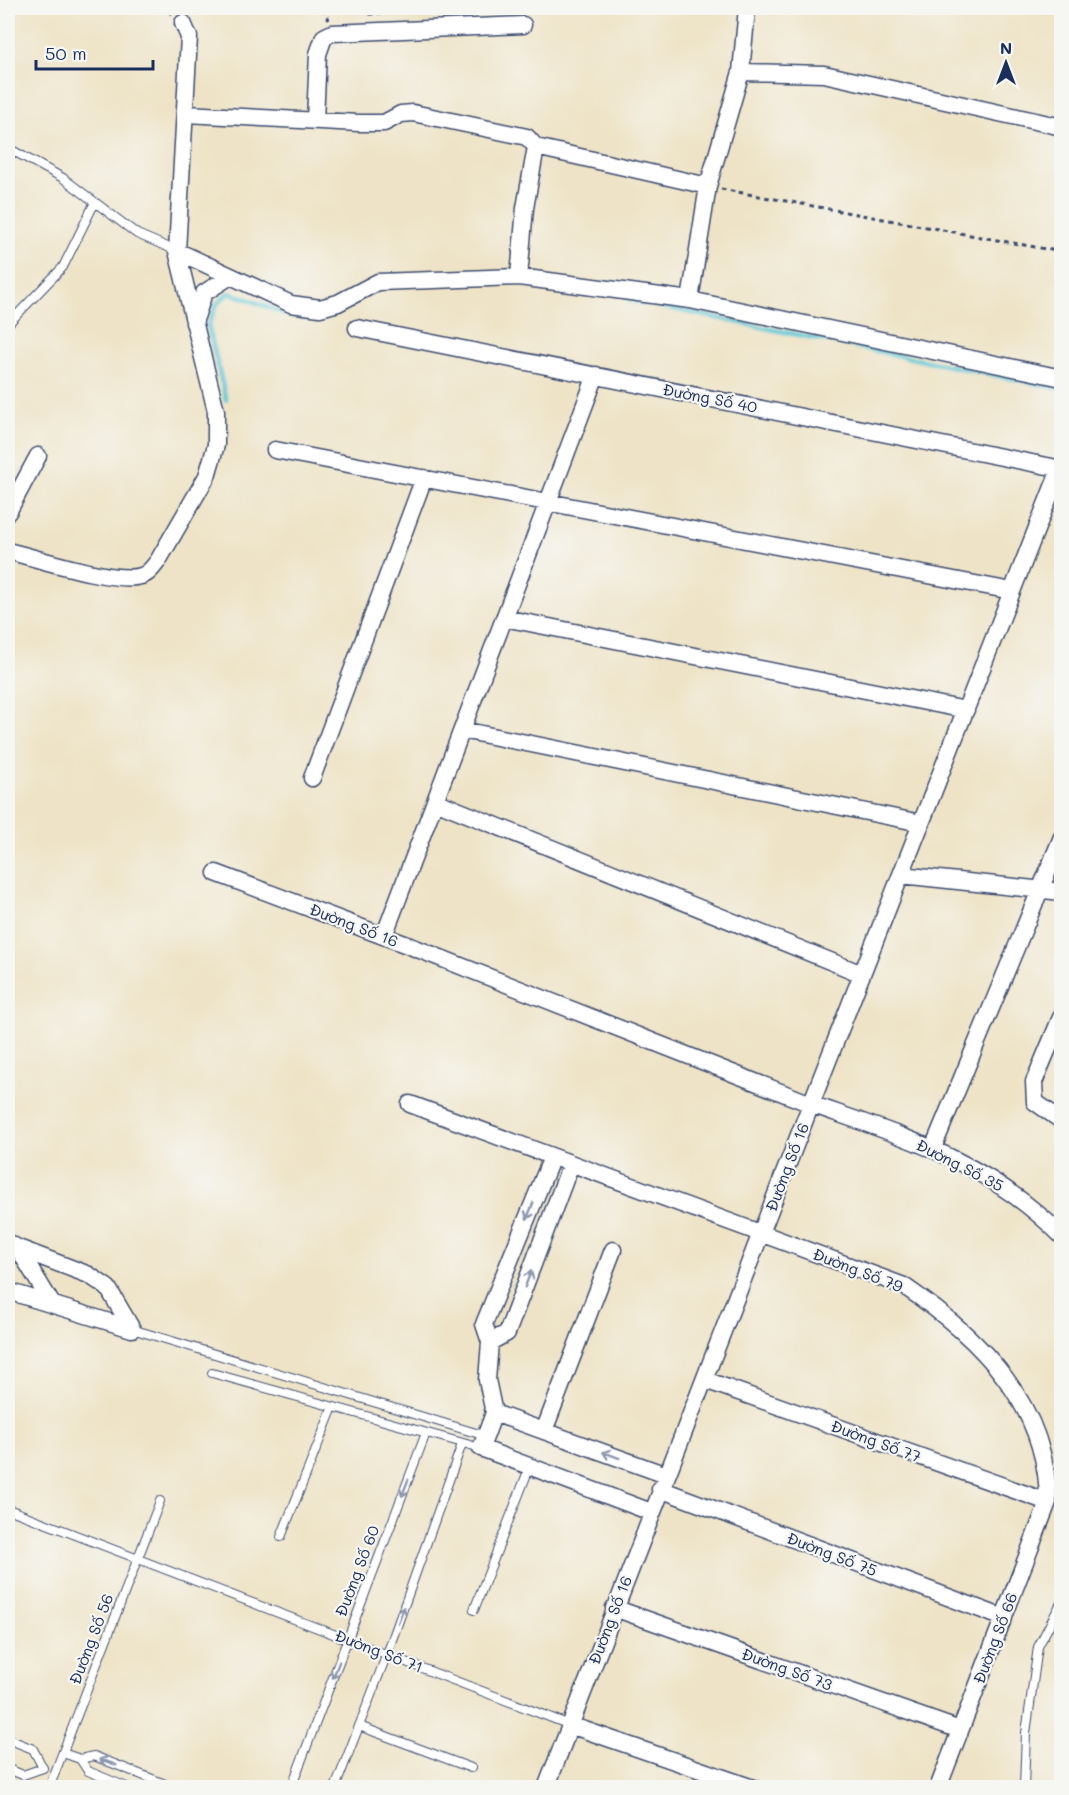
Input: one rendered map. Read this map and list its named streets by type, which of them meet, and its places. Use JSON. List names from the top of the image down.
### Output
{
  "streets": {
    "street": [
      "Đường Số 40",
      "Đường Số 16",
      "Đường Số 35",
      "Đường Số 79",
      "Đường Số 77",
      "Đường Số 75",
      "Đường Số 66",
      "Đường Số 71",
      "Đường Số 73"
    ],
    "lane": ["Đường Số 60", "Đường Số 56"]
  },
  "crossings": [
    ["Đường Số 16", "Đường Số 35"],
    ["Đường Số 16", "Đường Số 79"],
    ["Đường Số 16", "Đường Số 77"],
    ["Đường Số 16", "Đường Số 75"],
    ["Đường Số 16", "Đường Số 71"],
    ["Đường Số 16", "Đường Số 73"],
    ["Đường Số 79", "Đường Số 77"],
    ["Đường Số 79", "Đường Số 66"],
    ["Đường Số 77", "Đường Số 66"],
    ["Đường Số 75", "Đường Số 66"],
    ["Đường Số 60", "Đường Số 71"],
    ["Đường Số 66", "Đường Số 73"],
    ["Đường Số 56", "Đường Số 71"]
  ],
  "scale_bar": "50 m",
  "north": "top"
}
